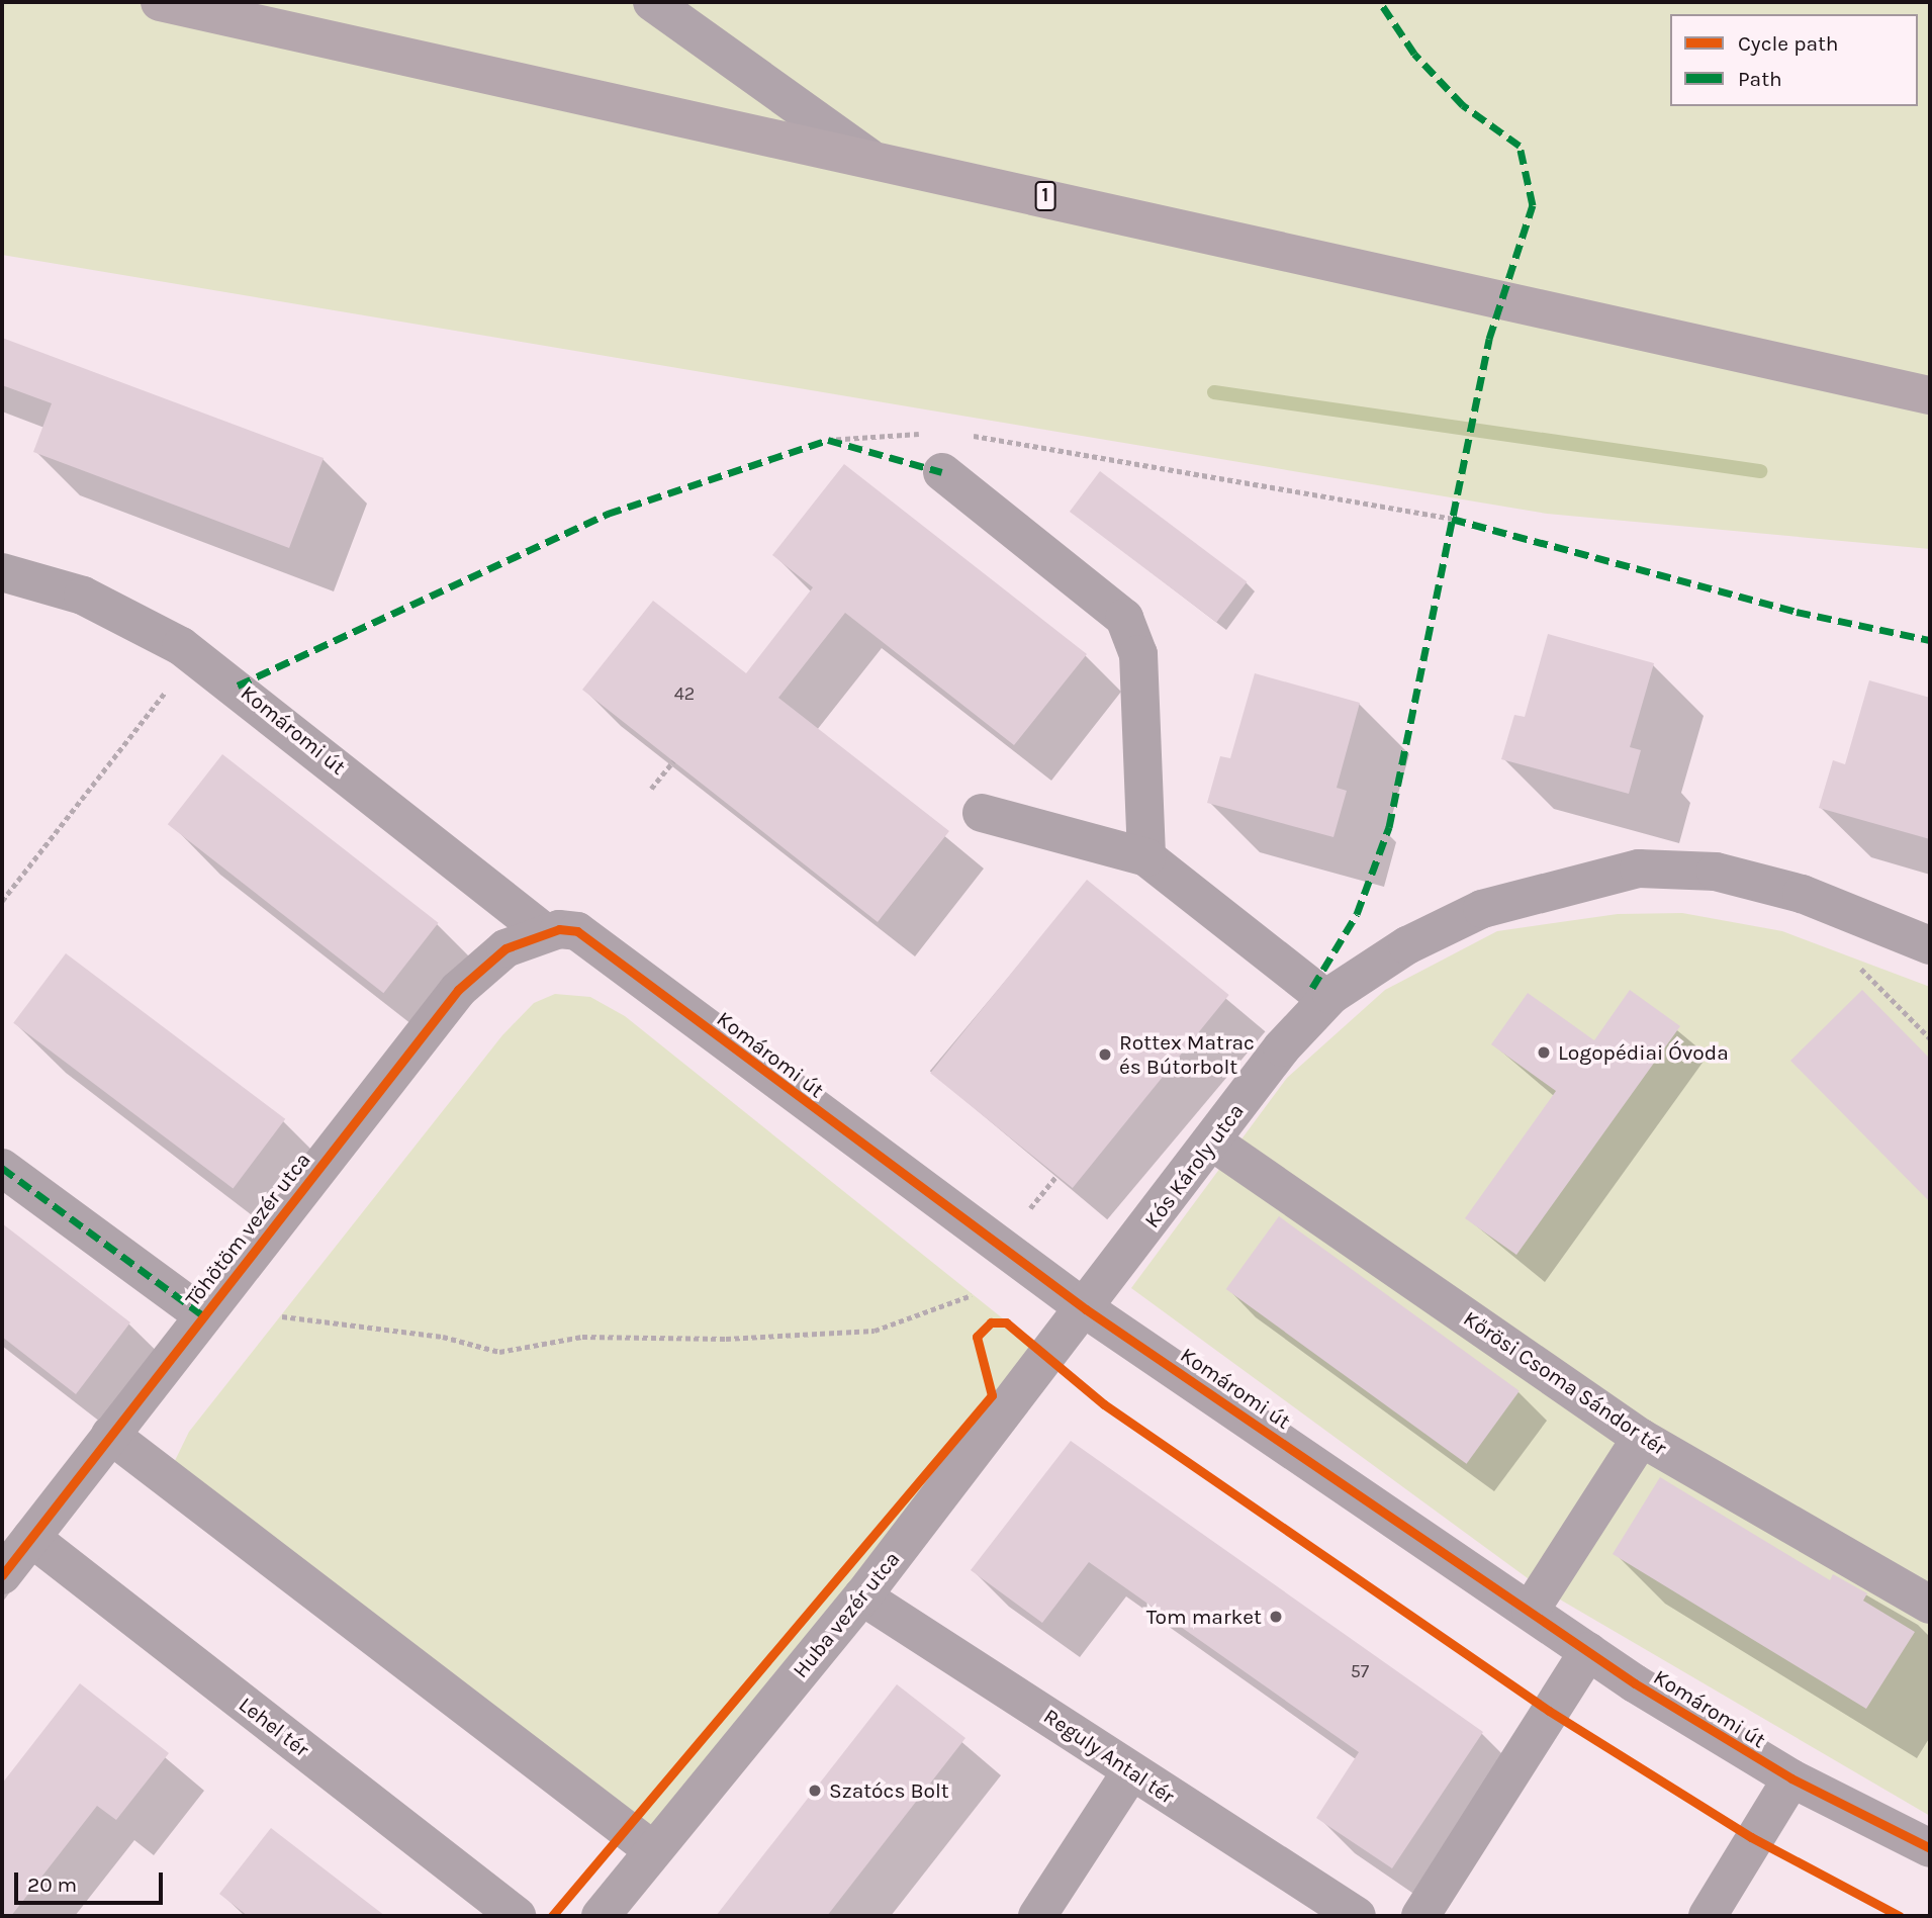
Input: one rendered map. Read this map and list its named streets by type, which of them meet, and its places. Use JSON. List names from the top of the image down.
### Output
{
  "streets": {
    "main road": ["1"],
    "street": [
      "Komáromi út",
      "Kós Károly utca",
      "Töhötöm vezér utca",
      "Kőrösi Csoma Sándor tér",
      "Huba vezér utca",
      "Lehel tér",
      "Reguly Antal tér"
    ]
  },
  "crossings": [
    ["Komáromi út", "Kós Károly utca"],
    ["Komáromi út", "Töhötöm vezér utca"],
    ["Komáromi út", "Huba vezér utca"],
    ["Kós Károly utca", "Kőrösi Csoma Sándor tér"],
    ["Kós Károly utca", "Huba vezér utca"],
    ["Töhötöm vezér utca", "Lehel tér"],
    ["Huba vezér utca", "Reguly Antal tér"]
  ],
  "places": [
    "Logopédiai Óvoda",
    "Rottex Matrac és Bútorbolt",
    "Tom market",
    "Szatócs Bolt"
  ],
  "house_numbers": ["42", "57"],
  "legend": ["Cycle path", "Path"],
  "scale_bar": "20 m"
}
